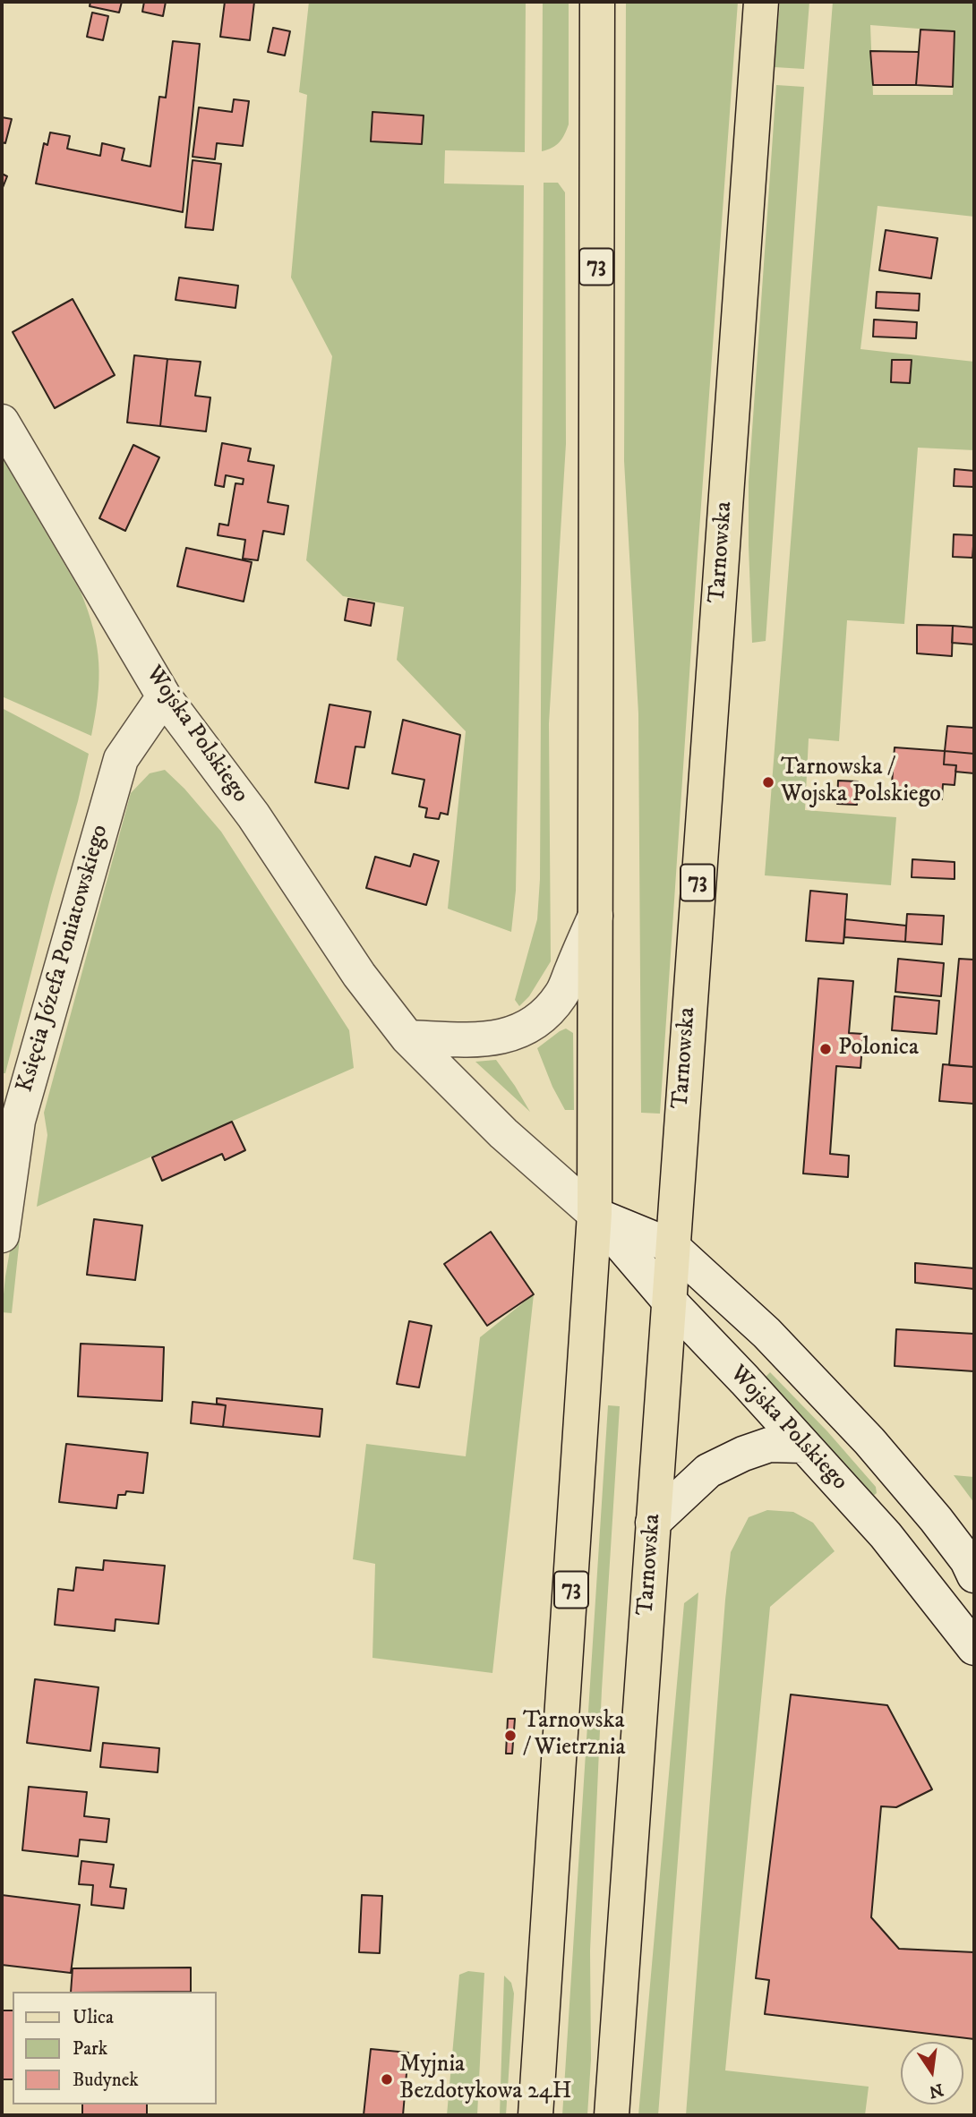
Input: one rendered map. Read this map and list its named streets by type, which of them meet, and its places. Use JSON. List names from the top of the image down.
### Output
{
  "streets": {
    "main road": ["73", "Tarnowska"],
    "street": ["Wojska Polskiego", "Księcia Józefa Poniatowskiego"]
  },
  "crossings": [
    ["73", "Wojska Polskiego"],
    ["Tarnowska", "Wojska Polskiego"],
    ["Wojska Polskiego", "Księcia Józefa Poniatowskiego"]
  ],
  "places": [
    "Tarnowska / Wojska Polskiego",
    "Polonica",
    "Tarnowska / Wietrznia",
    "Myjnia Bezdotykowa 24H"
  ],
  "legend": ["Ulica", "Park", "Budynek"],
  "north": "bottom"
}
